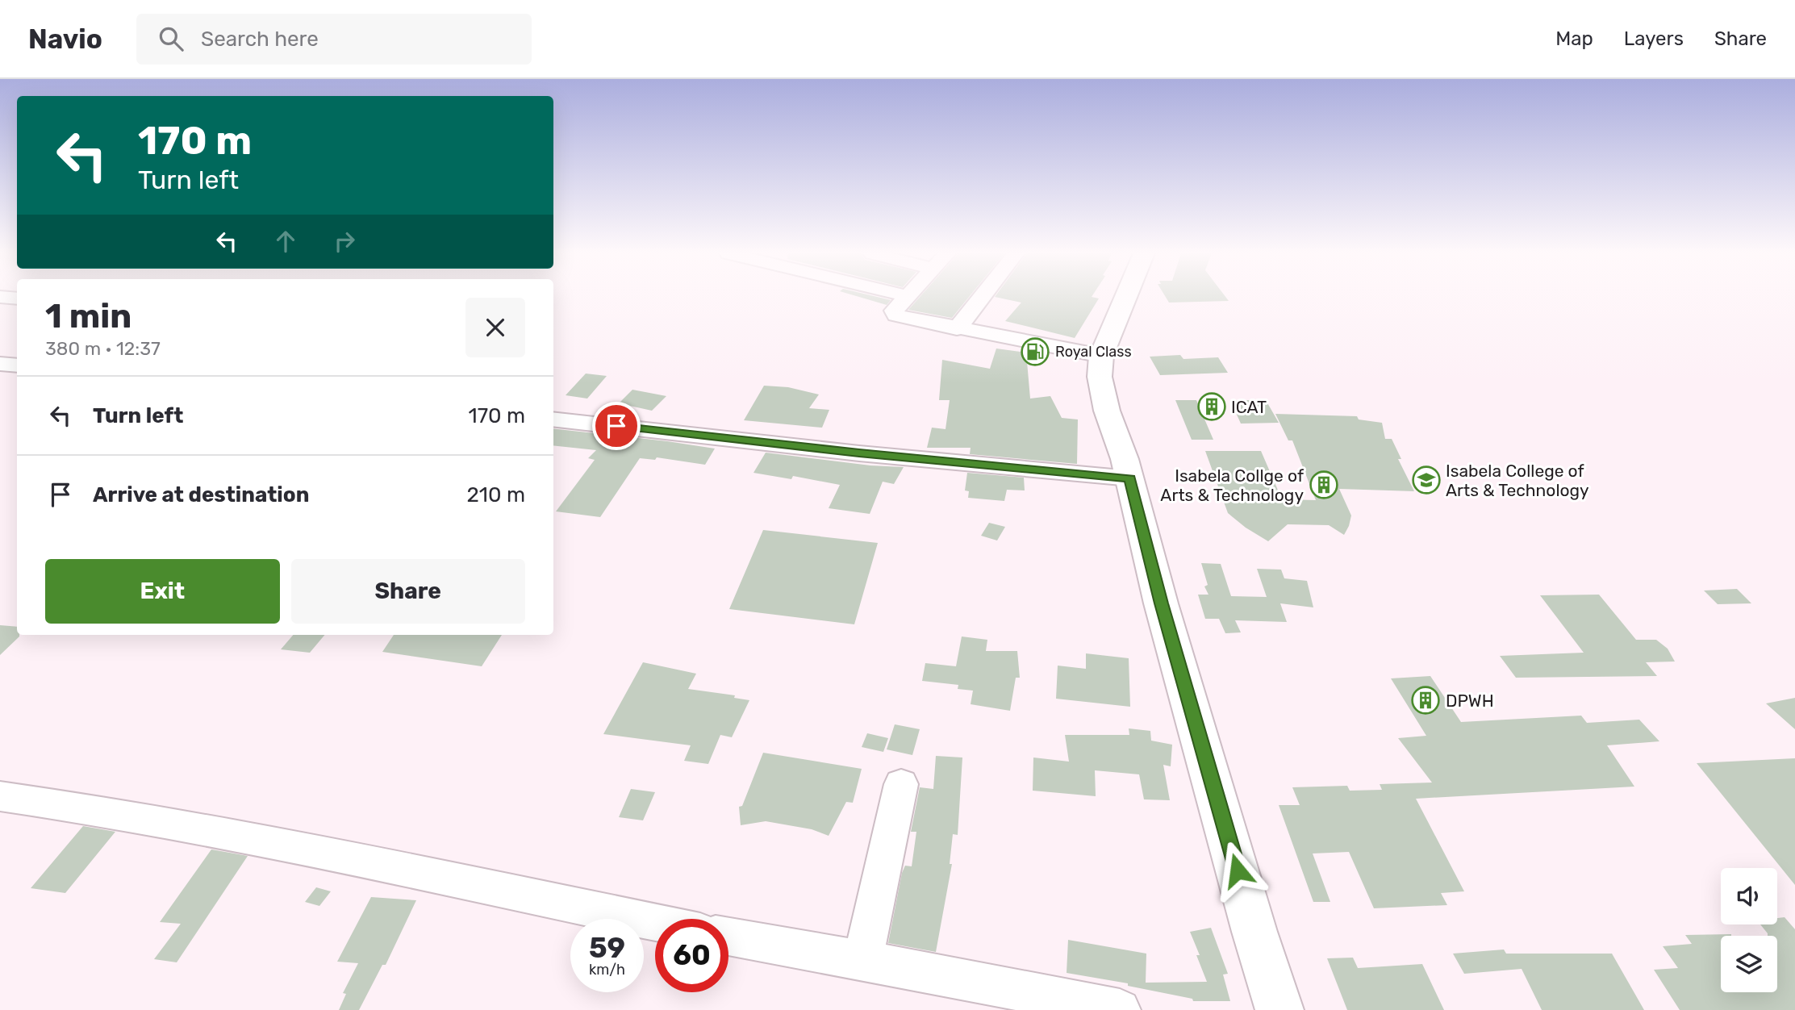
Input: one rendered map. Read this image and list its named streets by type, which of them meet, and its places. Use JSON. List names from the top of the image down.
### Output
{
  "places": {
    "fuel station": ["Royal Class"],
    "building": ["ICAT", "Isabela Collge of Arts & Technology", "DPWH"],
    "school or university": ["Isabela College of Arts & Technology"]
  },
  "page": {
    "header": "Navio",
    "search": "Search here",
    "nav": ["Map", "Layers", "Share"],
    "turn": ["170 m", "Turn left"],
    "heading": ["1 min", "380 m · 12:37"],
    "list": [
      {
        "name": "Turn left",
        "value": "170 m"
      },
      {
        "name": "Arrive at destination",
        "value": "210 m"
      }
    ],
    "buttons": ["Exit", "Share"],
    "speed": "59 km/h",
    "limit": "60"
  }
}
